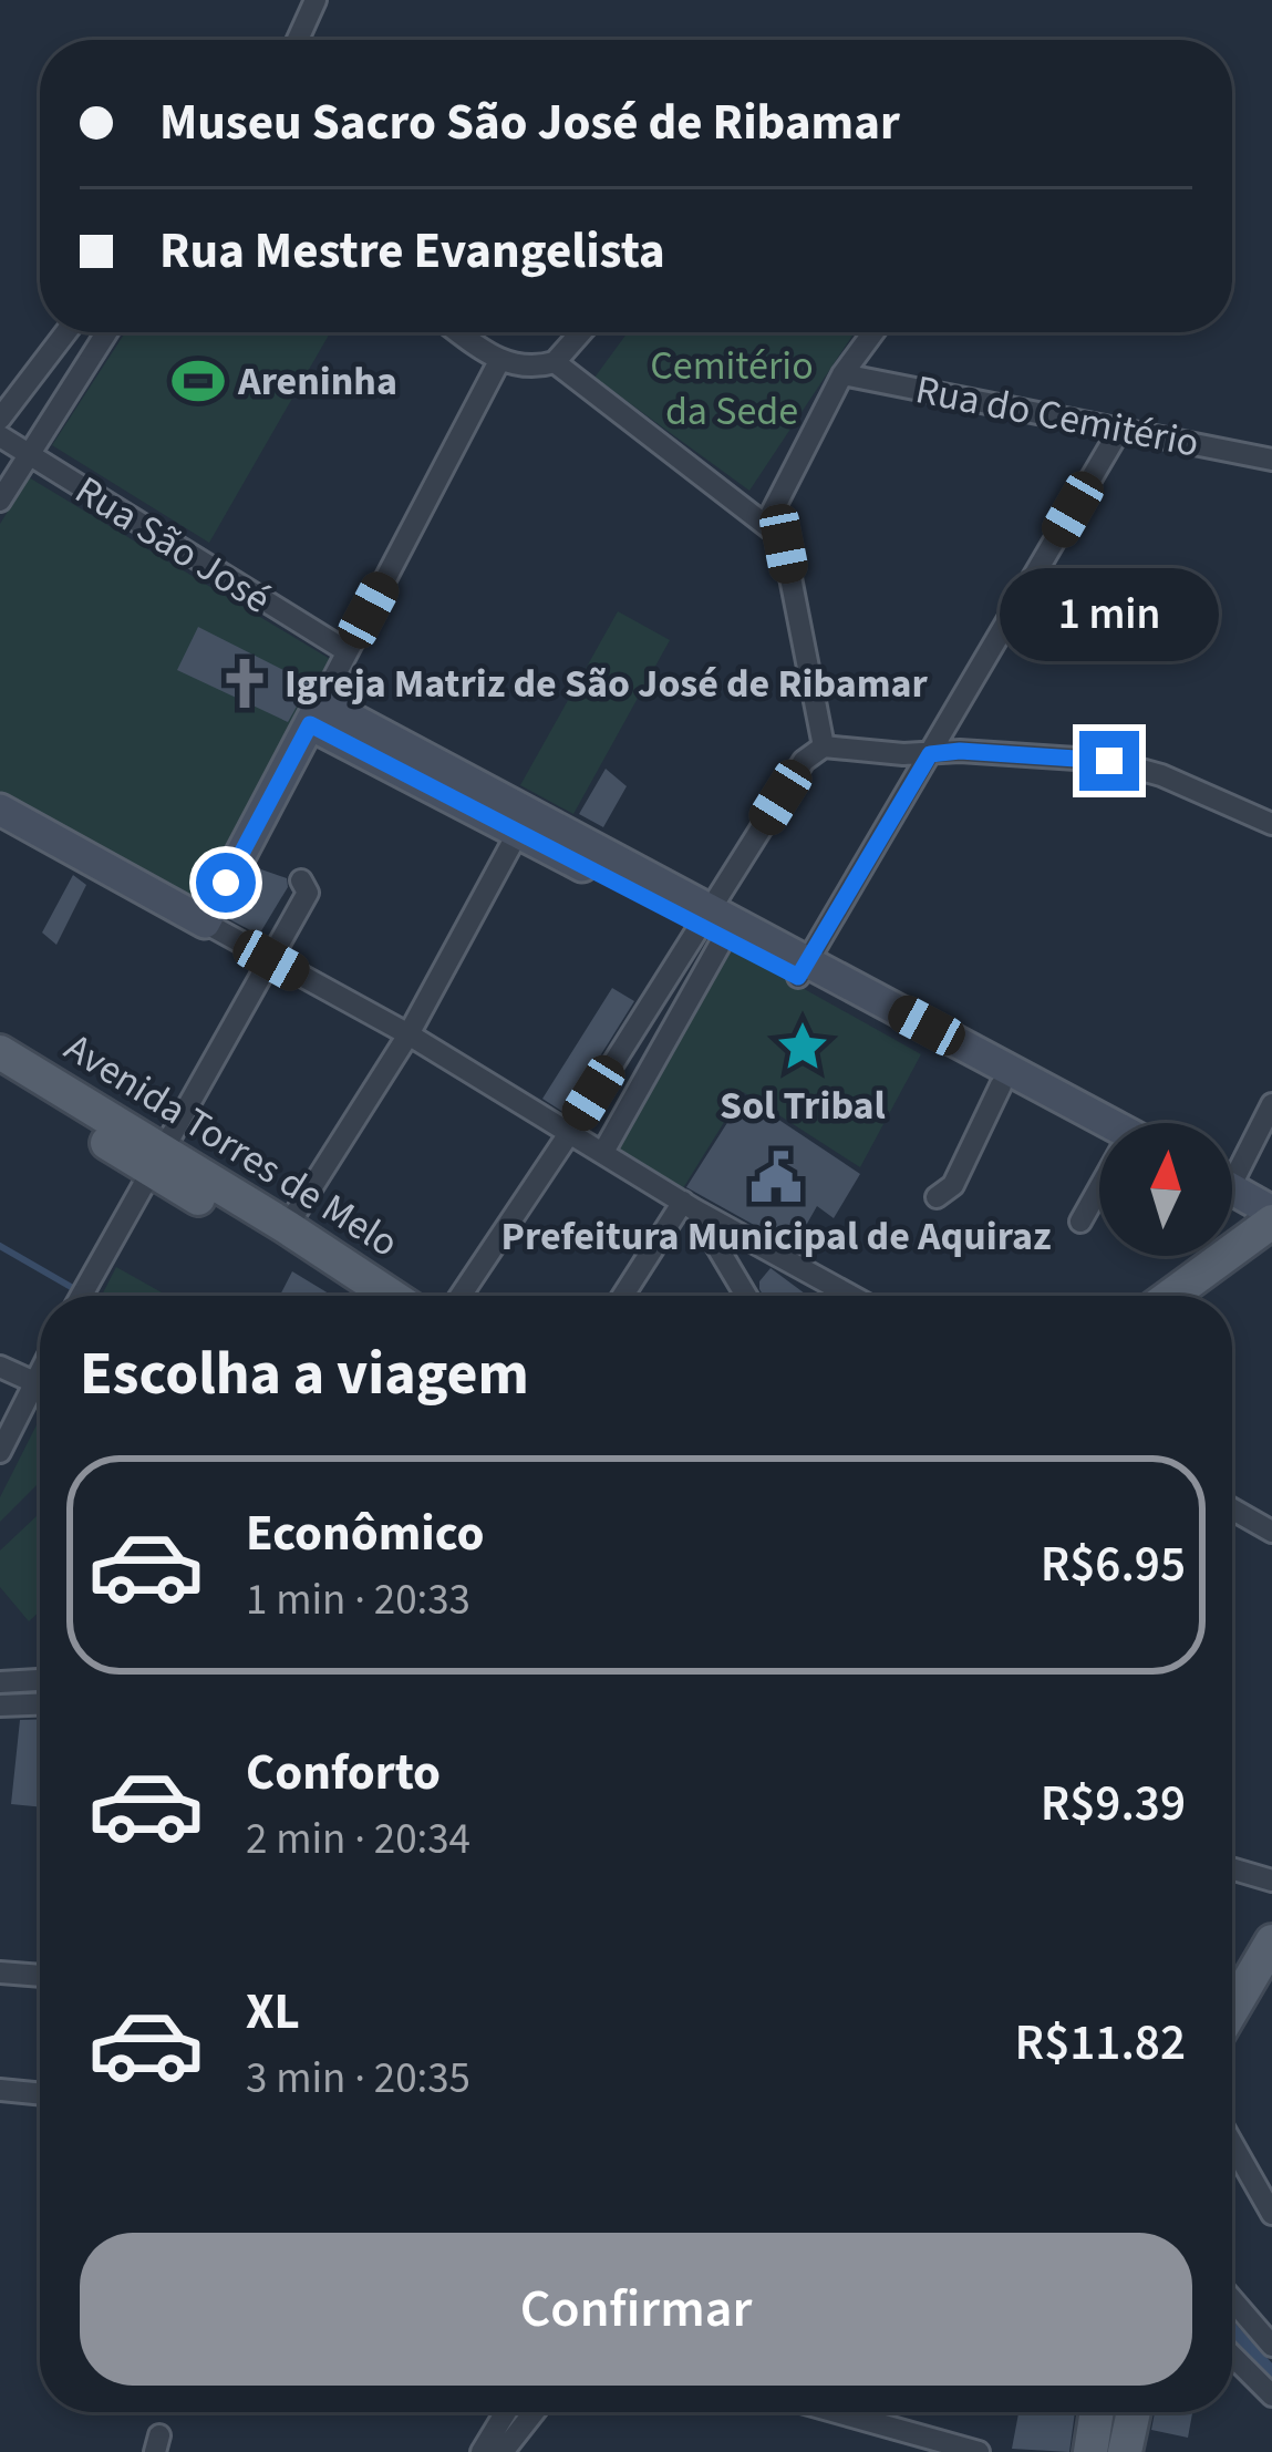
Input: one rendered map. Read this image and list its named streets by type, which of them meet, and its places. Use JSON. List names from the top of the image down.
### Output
{
  "streets": {
    "main road": ["Avenida Torres de Melo"],
    "street": ["Rua do Cemitério", "Rua São José"]
  },
  "parks": ["Cemitério da Sede"],
  "places": {
    "sports": ["Areninha"],
    "church": ["Igreja Matriz de São José de Ribamar"],
    "place": ["Sol Tribal"],
    "public building": ["Prefeitura Municipal de Aquiraz"]
  },
  "north": "top",
  "page": {
    "banner": ["Museu Sacro São José de Ribamar", "Rua Mestre Evangelista"],
    "bubble": "1 min",
    "heading": "Escolha a viagem",
    "list": [
      {
        "name": "Econômico",
        "note": "1 min · 20:33",
        "value": "R$6.95"
      },
      {
        "name": "Conforto",
        "note": "2 min · 20:34",
        "value": "R$9.39"
      },
      {
        "name": "XL",
        "note": "3 min · 20:35",
        "value": "R$11.82"
      }
    ],
    "buttons": "Confirmar"
  }
}
